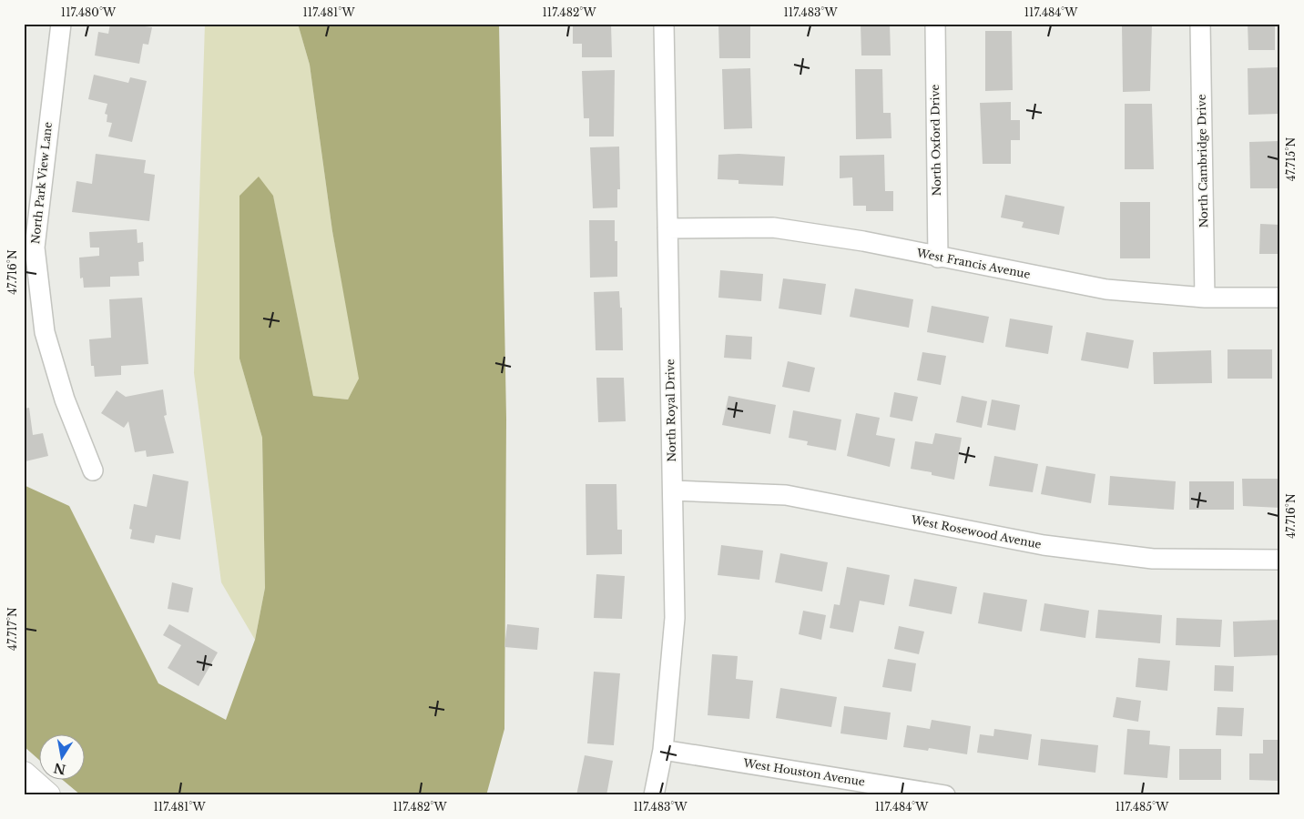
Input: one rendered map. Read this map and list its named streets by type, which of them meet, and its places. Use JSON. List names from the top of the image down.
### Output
{
  "streets": {
    "street": [
      "North Oxford Drive",
      "North Cambridge Drive",
      "North Park View Lane",
      "West Francis Avenue",
      "North Royal Drive",
      "West Rosewood Avenue",
      "West Houston Avenue"
    ]
  },
  "crossings": [
    ["North Oxford Drive", "West Francis Avenue"],
    ["North Cambridge Drive", "West Francis Avenue"],
    ["West Francis Avenue", "North Royal Drive"],
    ["North Royal Drive", "West Rosewood Avenue"],
    ["North Royal Drive", "West Houston Avenue"]
  ],
  "north": "bottom",
  "coordinates": [
    "117.480°W",
    "117.481°W",
    "117.482°W",
    "117.483°W",
    "117.484°W",
    "47.715°N",
    "47.716°N",
    "47.717°N",
    "117.485°W"
  ]
}
